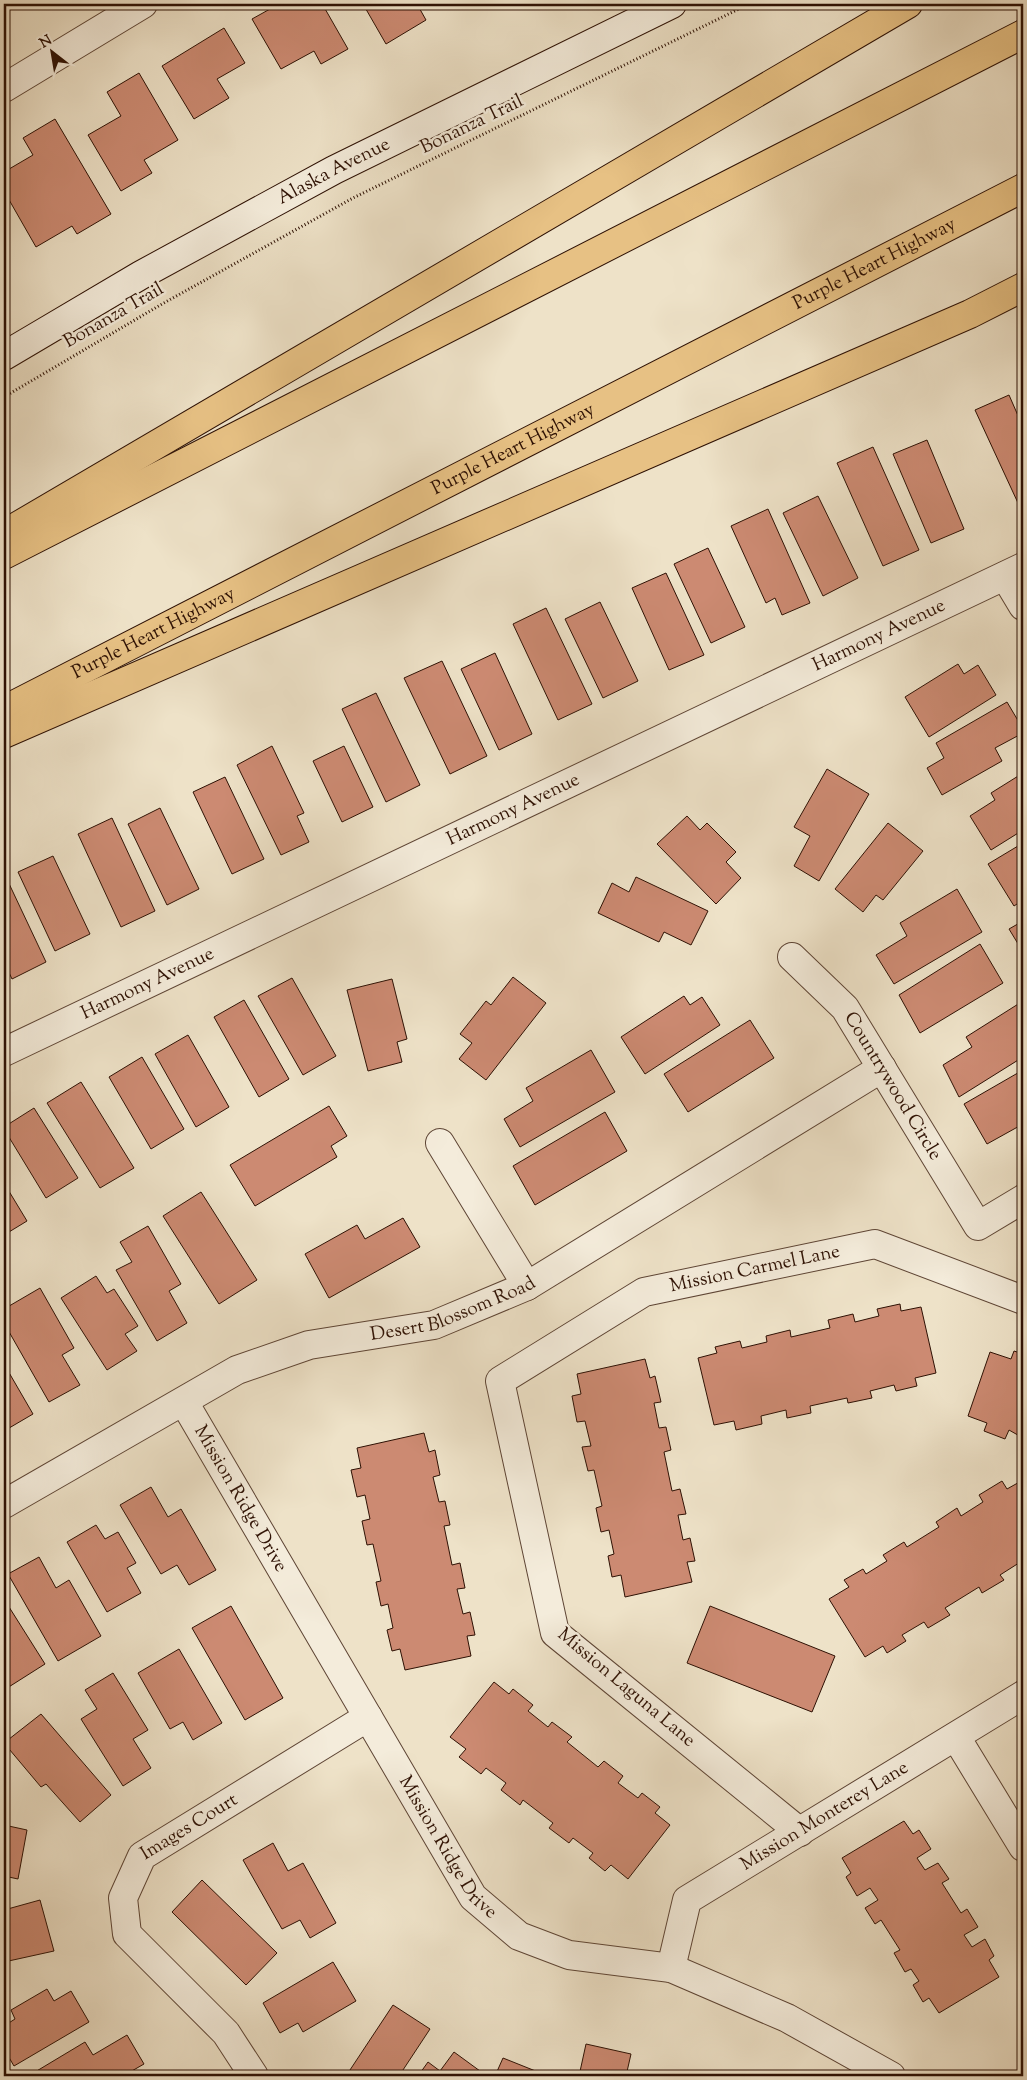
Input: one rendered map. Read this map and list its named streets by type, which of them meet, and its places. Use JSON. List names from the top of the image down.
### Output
{
  "streets": {
    "highway": ["Purple Heart Highway"],
    "street": [
      "Alaska Avenue",
      "Harmony Avenue",
      "Countrywood Circle",
      "Mission Carmel Lane",
      "Desert Blossom Road",
      "Mission Ridge Drive",
      "Mission Laguna Lane",
      "Mission Monterey Lane",
      "Images Court"
    ],
    "path": ["Bonanza Trail"]
  },
  "crossings": [
    ["Countrywood Circle", "Desert Blossom Road"],
    ["Mission Carmel Lane", "Mission Laguna Lane"],
    ["Desert Blossom Road", "Mission Ridge Drive"],
    ["Mission Ridge Drive", "Mission Monterey Lane"],
    ["Mission Ridge Drive", "Images Court"],
    ["Mission Laguna Lane", "Mission Monterey Lane"]
  ],
  "north": "top left"
}
